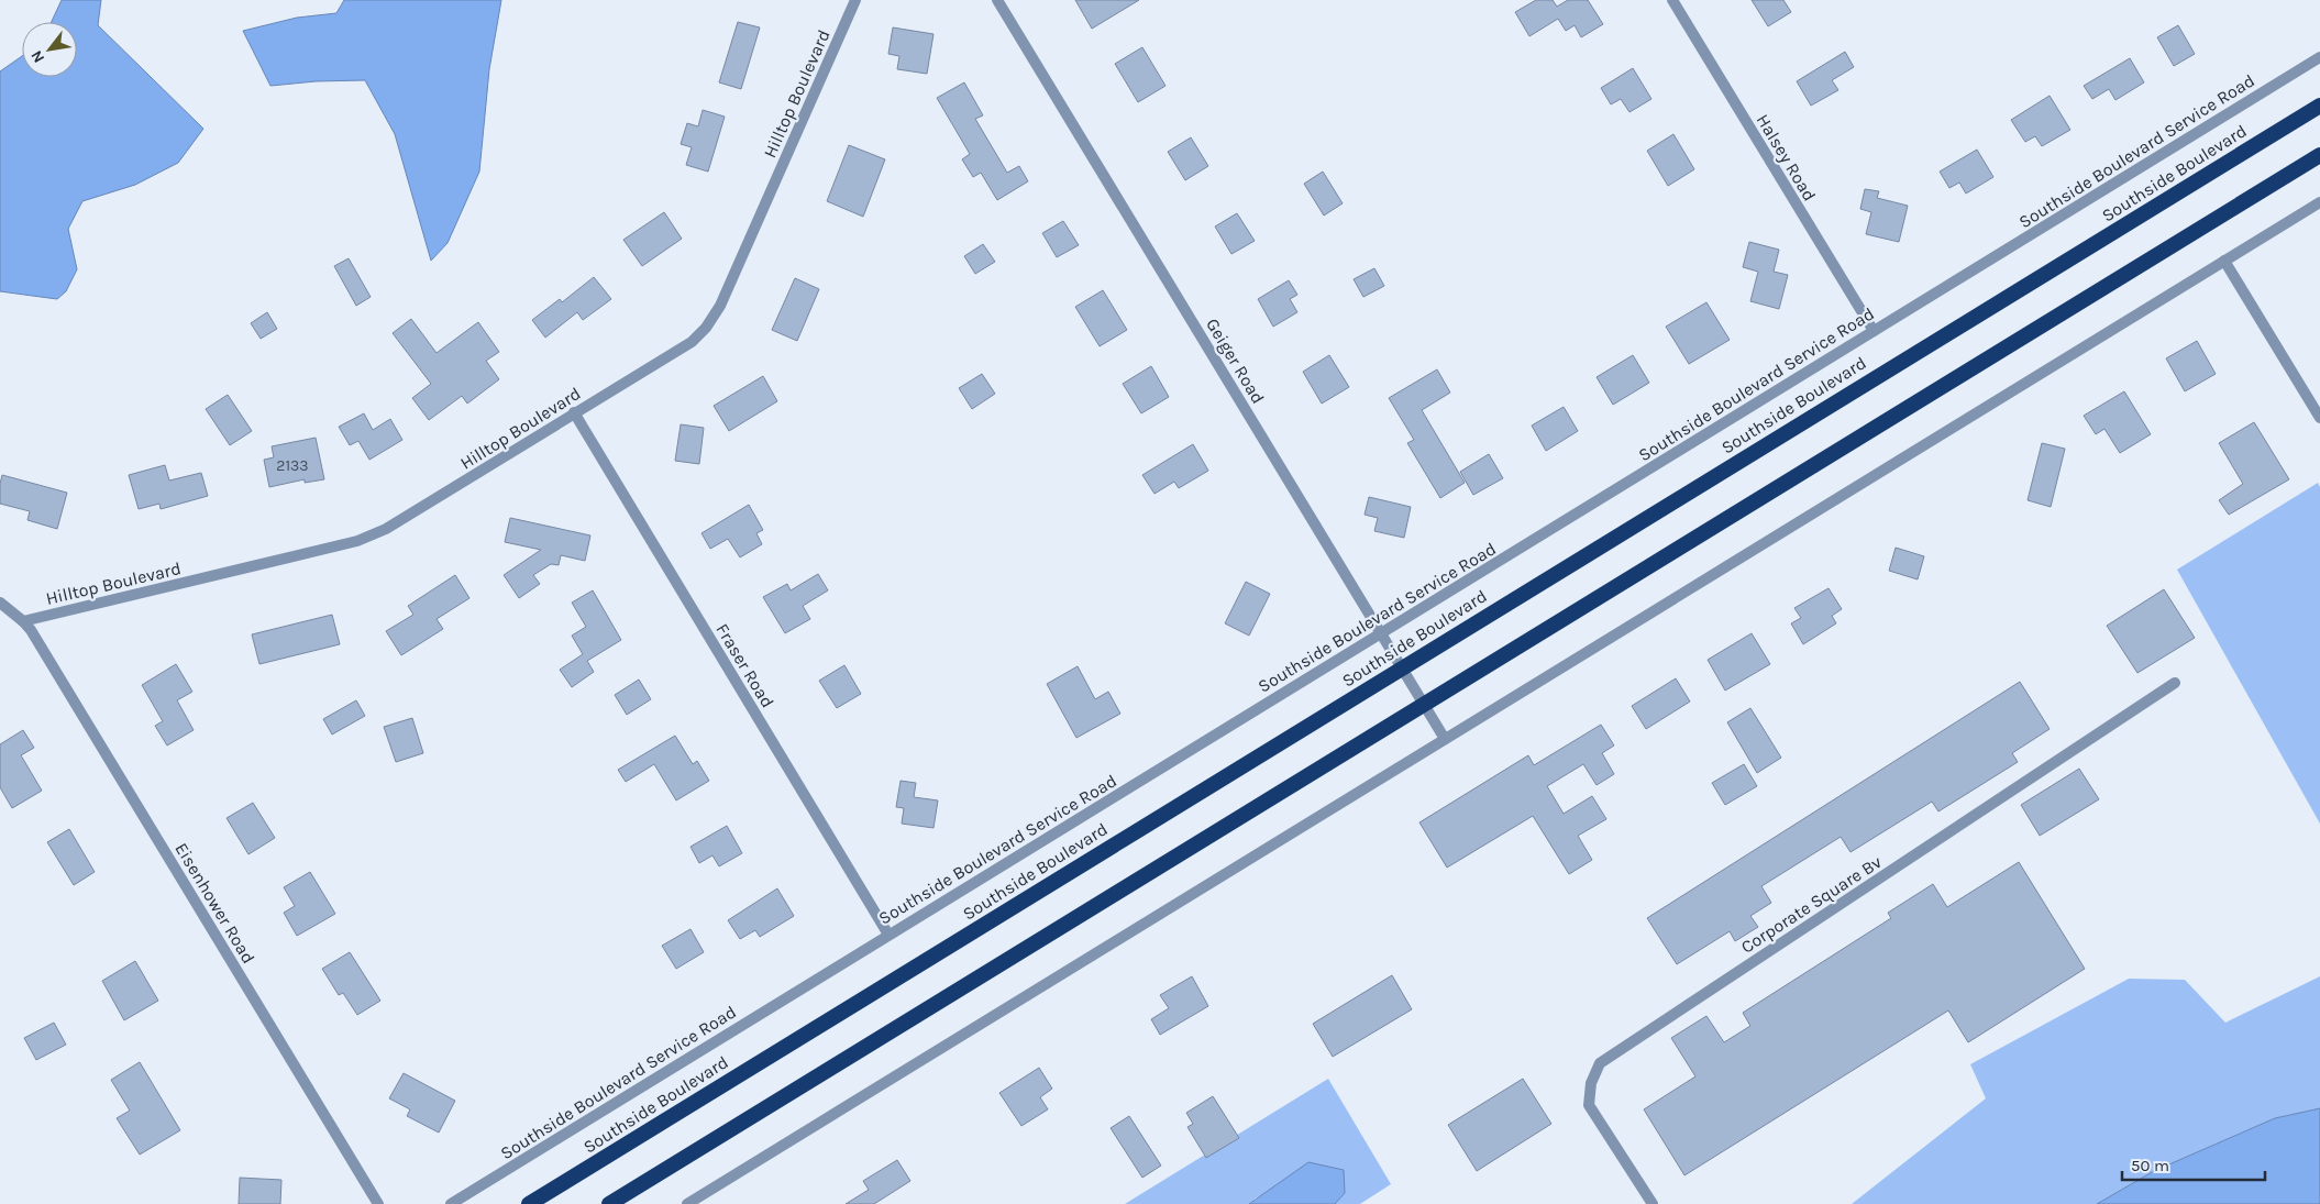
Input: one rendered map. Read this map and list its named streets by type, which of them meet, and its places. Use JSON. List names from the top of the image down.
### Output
{
  "streets": {
    "highway": ["Southside Boulevard"],
    "street": [
      "Hilltop Boulevard",
      "Southside Boulevard Service Road",
      "Halsey Road",
      "Geiger Road",
      "Fraser Road",
      "Eisenhower Road",
      "Corporate Square Bv"
    ]
  },
  "crossings": [
    ["Hilltop Boulevard", "Fraser Road"],
    ["Hilltop Boulevard", "Eisenhower Road"],
    ["Southside Boulevard Service Road", "Halsey Road"],
    ["Southside Boulevard Service Road", "Geiger Road"],
    ["Southside Boulevard Service Road", "Fraser Road"],
    ["Southside Boulevard", "Geiger Road"]
  ],
  "house_numbers": ["2133"],
  "scale_bar": "50 m",
  "north": "bottom left"
}
